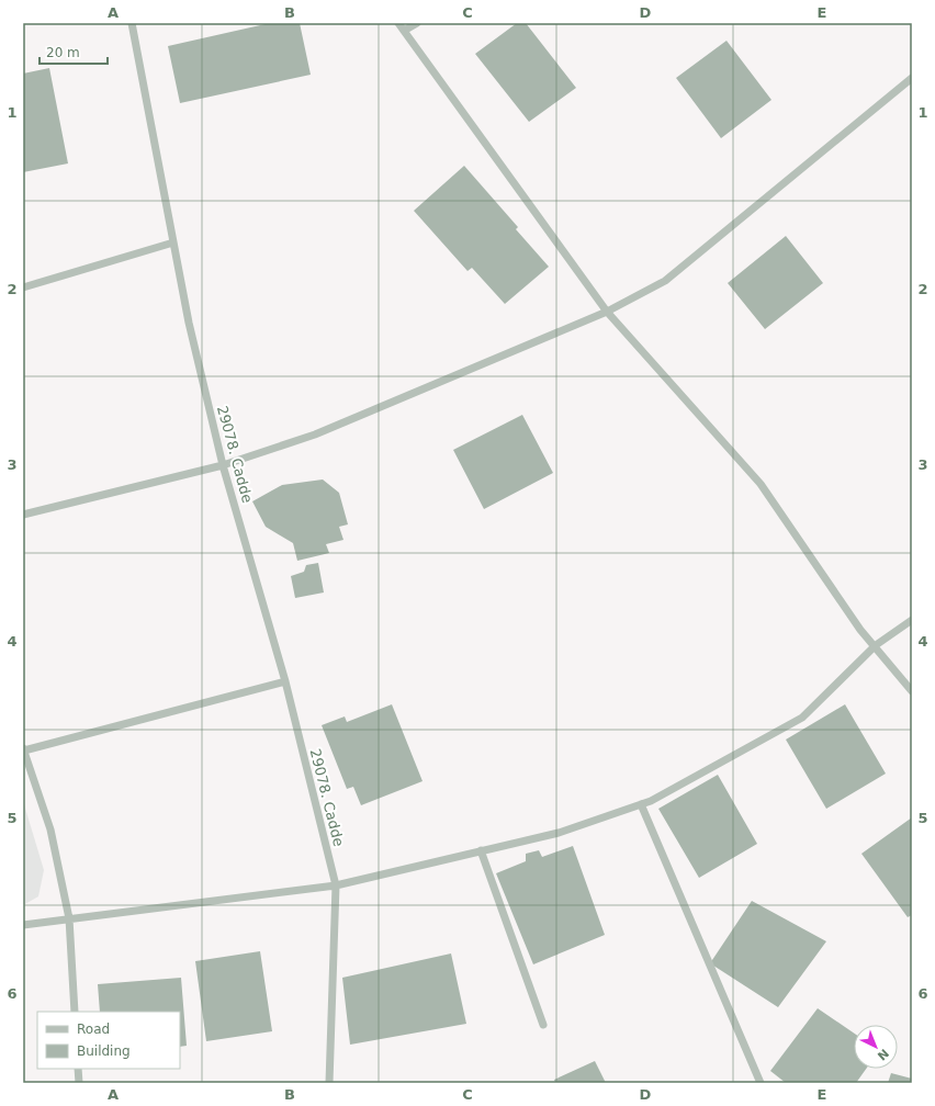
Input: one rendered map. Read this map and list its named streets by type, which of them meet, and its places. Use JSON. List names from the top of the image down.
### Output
{
  "streets": {
    "street": ["29078. Cadde"]
  },
  "legend": ["Road", "Building"],
  "scale_bar": "20 m",
  "north": "bottom right",
  "grid": {
    "columns": [
      "A",
      "B",
      "C",
      "D",
      "E"
    ],
    "rows": [
      "1",
      "2",
      "3",
      "4",
      "5",
      "6"
    ]
  }
}
